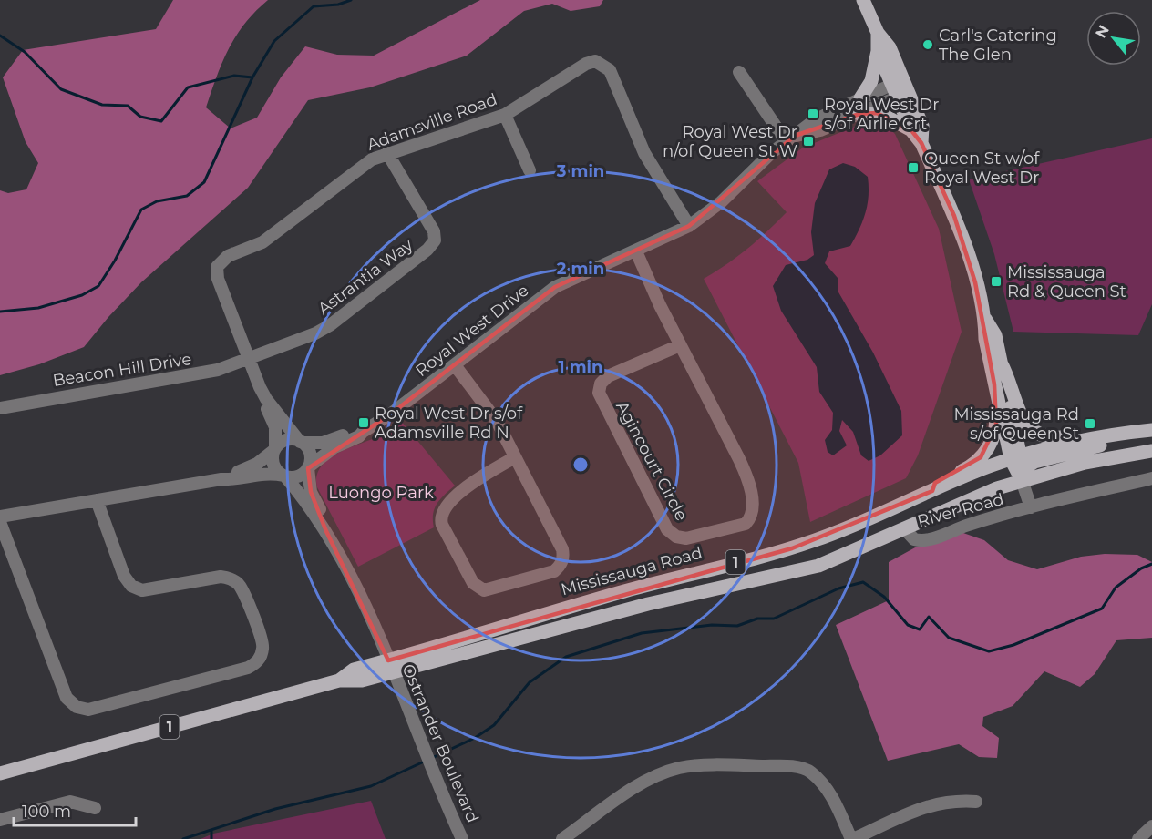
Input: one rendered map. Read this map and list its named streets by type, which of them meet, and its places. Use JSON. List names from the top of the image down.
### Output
{
  "streets": {
    "main road": ["1", "Mississauga Road"],
    "street": [
      "Adamsville Road",
      "Astrantia Way",
      "Royal West Drive",
      "Beacon Hill Drive",
      "Agincourt Circle",
      "River Road",
      "Ostrander Boulevard"
    ]
  },
  "crossings": [
    ["Adamsville Road", "Astrantia Way"],
    ["Adamsville Road", "Royal West Drive"],
    ["Adamsville Road", "Beacon Hill Drive"],
    ["Astrantia Way", "Beacon Hill Drive"],
    ["Royal West Drive", "Agincourt Circle"],
    ["River Road", "Mississauga Road"],
    ["Mississauga Road", "Ostrander Boulevard"]
  ],
  "parks": ["Luongo Park"],
  "places": {
    "other": ["Carl's Catering The Glen"],
    "transit": [
      "Royal West Dr s/of Airlie Crt",
      "Royal West Dr n/of Queen St W",
      "Queen St w/of Royal West Dr",
      "Mississauga Rd & Queen St",
      "Royal West Dr s/of Adamsville Rd N",
      "Mississauga Rd s/of Queen St"
    ]
  },
  "scale_bar": "100 m",
  "north": "top left",
  "rings": ["3 min", "2 min", "1 min"]
}
